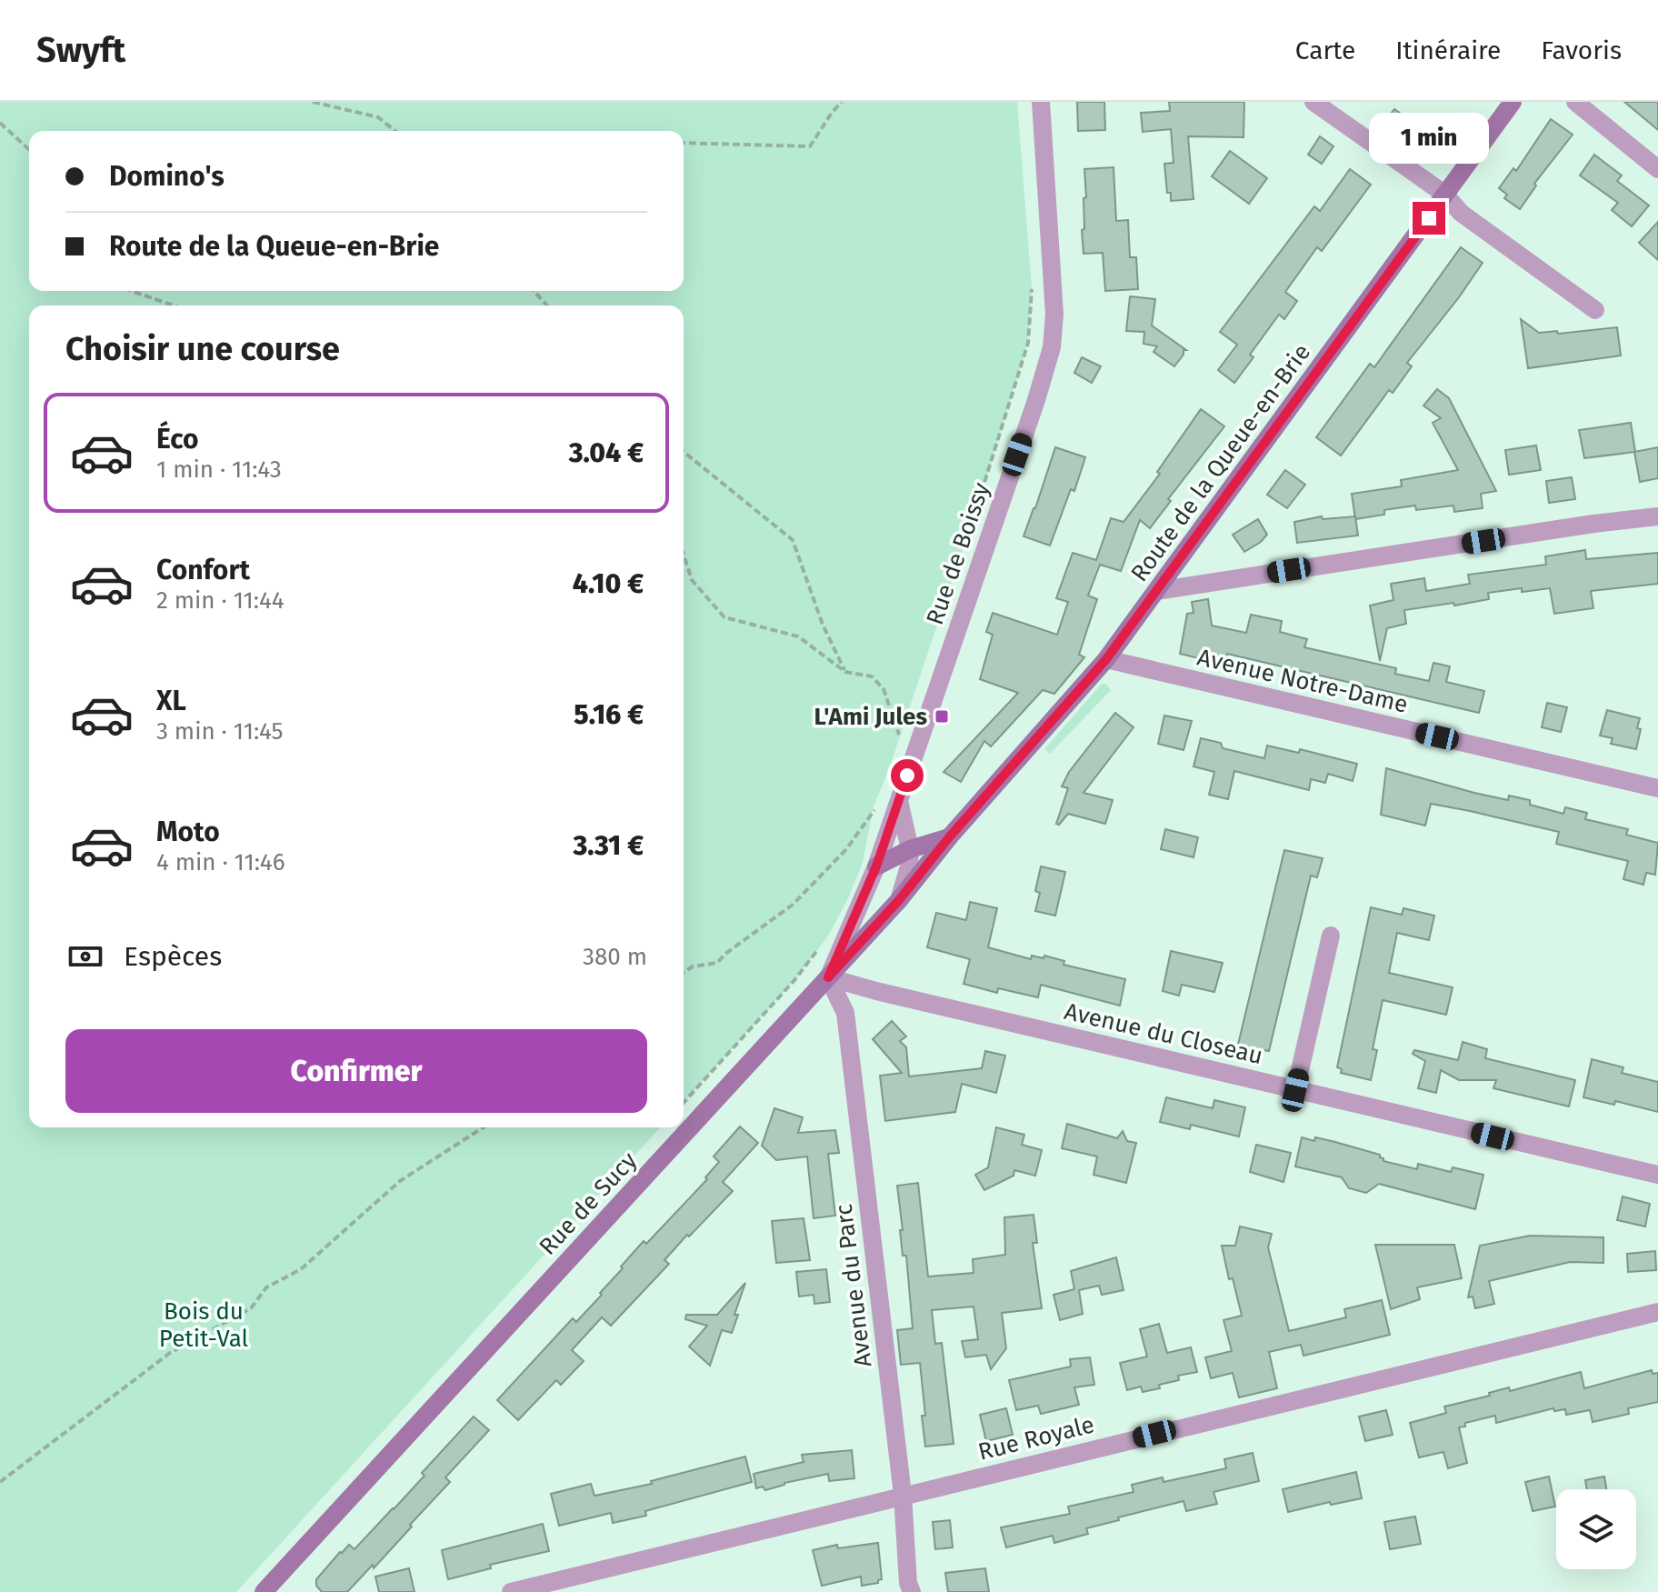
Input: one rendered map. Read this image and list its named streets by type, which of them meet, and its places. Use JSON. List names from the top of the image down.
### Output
{
  "streets": {
    "main road": ["Route de la Queue-en-Brie", "Rue de Sucy"],
    "street": [
      "Rue de Boissy",
      "Avenue Notre-Dame",
      "Avenue du Closeau",
      "Avenue du Parc",
      "Rue Royale"
    ]
  },
  "crossings": [
    ["Route de la Queue-en-Brie", "Avenue Notre-Dame"],
    ["Route de la Queue-en-Brie", "Rue de Sucy"],
    ["Rue de Boissy", "Avenue du Closeau"],
    ["Rue de Boissy", "Rue de Sucy"],
    ["Rue de Boissy", "Avenue du Parc"],
    ["Avenue du Closeau", "Rue de Sucy"],
    ["Avenue du Closeau", "Avenue du Parc"],
    ["Rue de Sucy", "Avenue du Parc"],
    ["Avenue du Parc", "Rue Royale"]
  ],
  "parks": ["Bois du Petit-Val"],
  "places": {
    "transit": ["L'Ami Jules"]
  },
  "page": {
    "header": "Swyft",
    "nav": ["Carte", "Itinéraire", "Favoris"],
    "bubble": "1 min",
    "banner": ["Domino's", "Route de la Queue-en-Brie"],
    "heading": "Choisir une course",
    "list": [
      {
        "name": "Éco",
        "note": "1 min · 11:43",
        "value": "3.04 €"
      },
      {
        "name": "Confort",
        "note": "2 min · 11:44",
        "value": "4.10 €"
      },
      {
        "name": "XL",
        "note": "3 min · 11:45",
        "value": "5.16 €"
      },
      {
        "name": "Moto",
        "note": "4 min · 11:46",
        "value": "3.31 €"
      }
    ],
    "pay": ["Espèces", "380 m"],
    "buttons": "Confirmer"
  }
}
